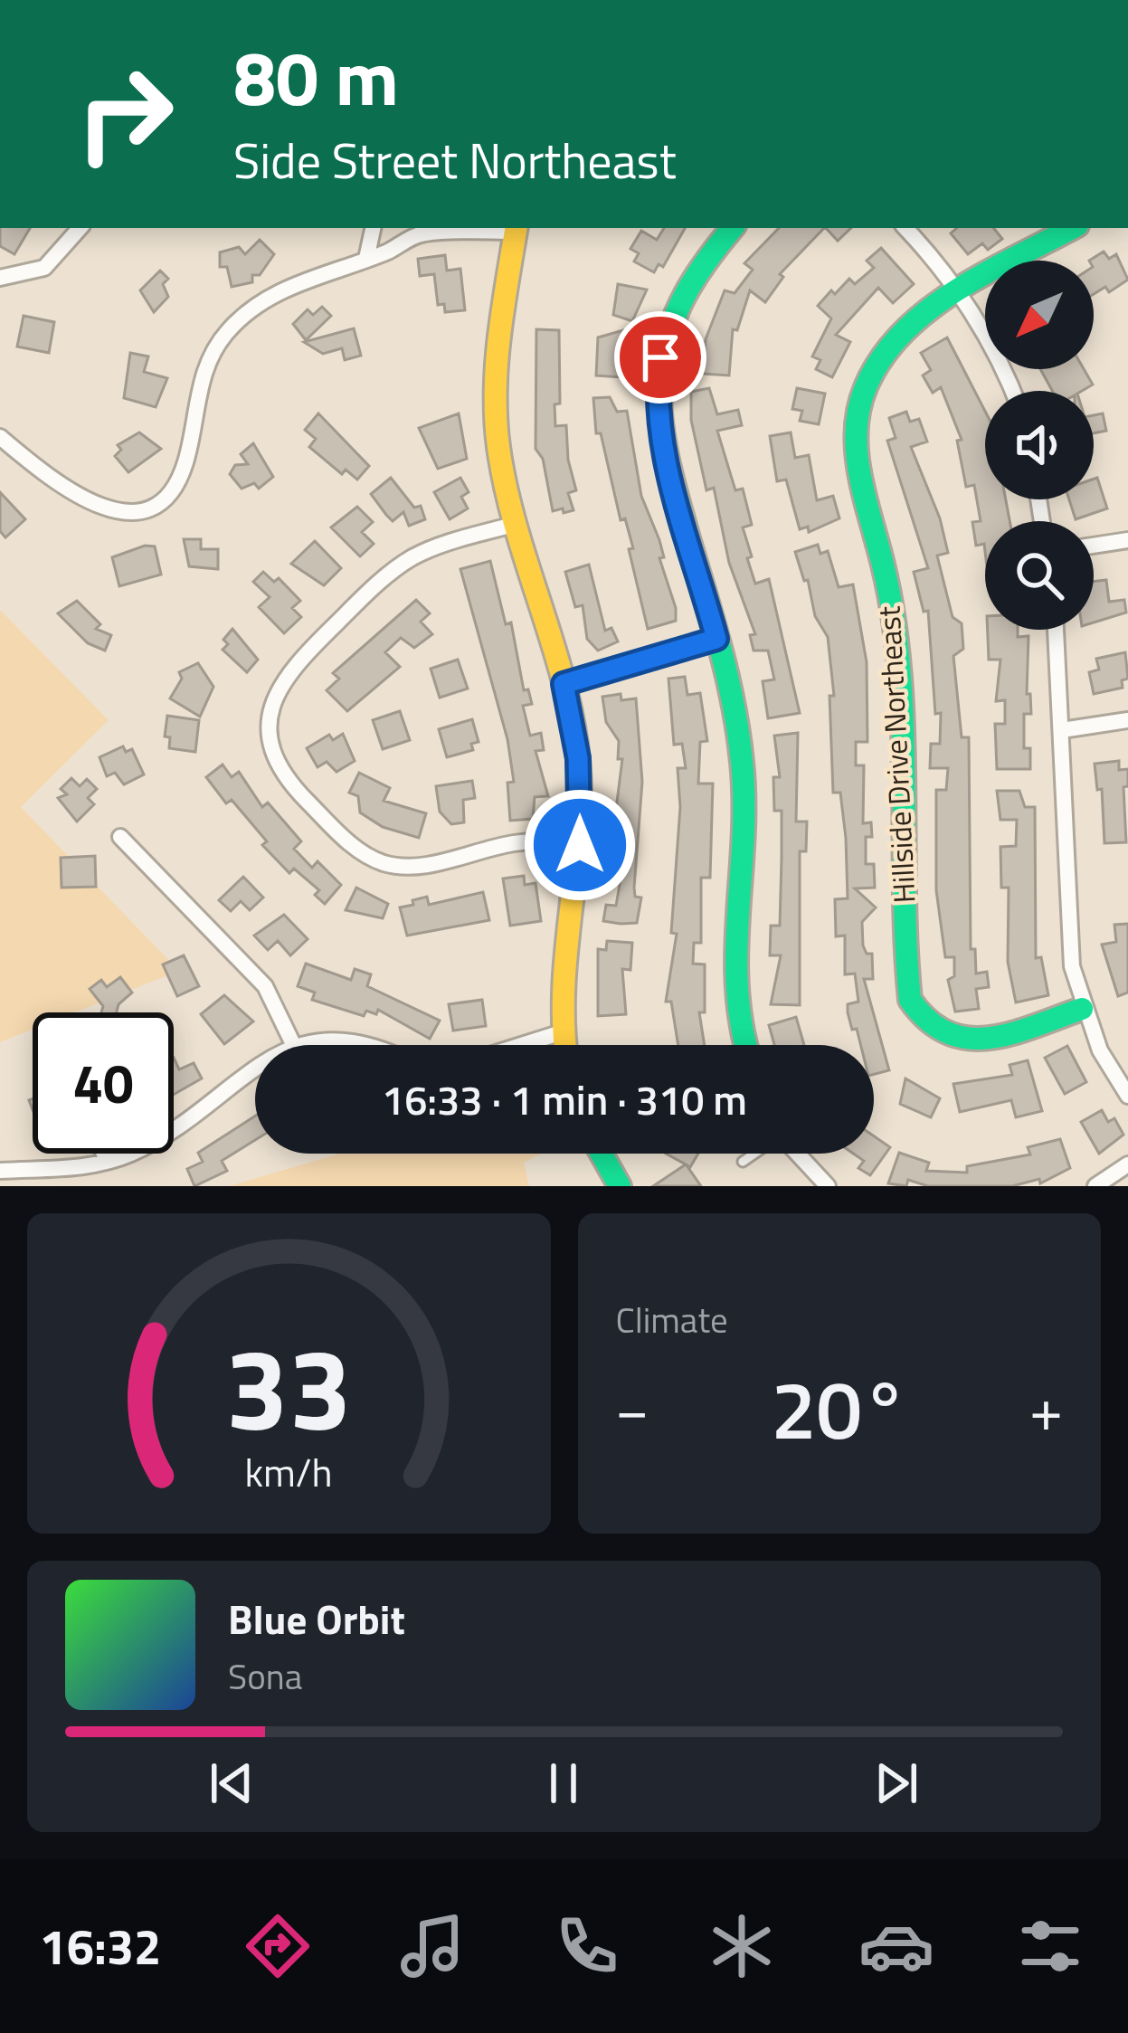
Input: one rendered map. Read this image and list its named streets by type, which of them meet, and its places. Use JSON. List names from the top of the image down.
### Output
{
  "streets": {
    "street": ["Hillside Drive Northeast"]
  },
  "north": "bottom left",
  "page": {
    "turn": ["80 m", "Side Street Northeast"],
    "limit": "40",
    "trip": "16:33 · 1 min · 310 m",
    "tile": "Climate",
    "heat": ["−", "20°", "+"],
    "song": ["Blue Orbit", "Sona"],
    "tabs": "16:32",
    "gauge": ["33", "km/h"]
  }
}
